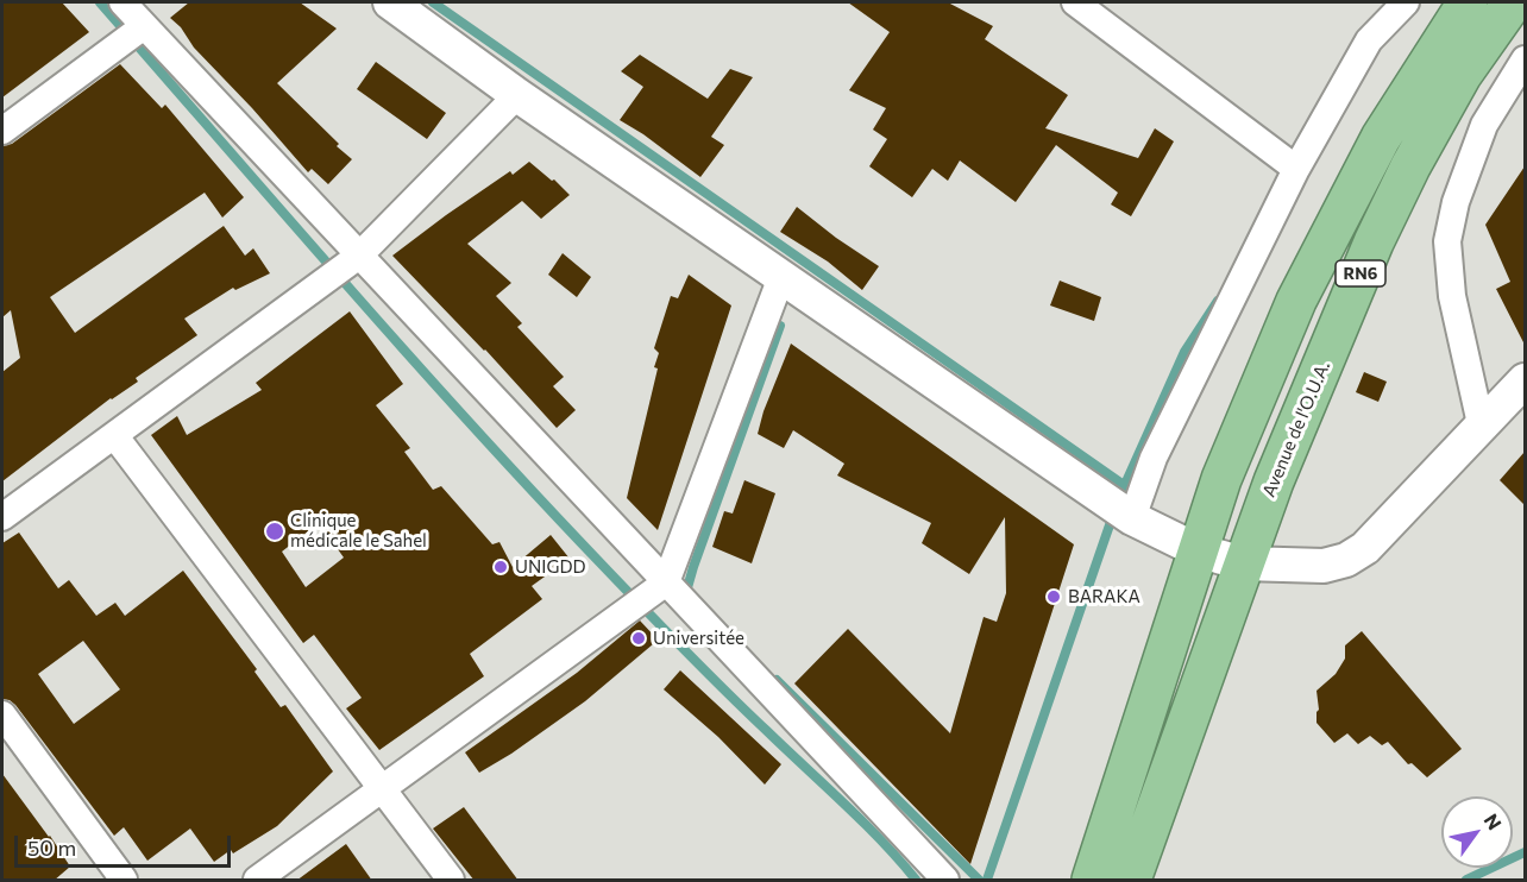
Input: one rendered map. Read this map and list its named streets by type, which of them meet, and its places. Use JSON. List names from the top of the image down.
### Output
{
  "streets": {
    "highway": ["RN6", "Avenue de l'O.U.A."]
  },
  "places": [
    "Clinique médicale le Sahel",
    "UNIGDD",
    "BARAKA",
    "Universitée"
  ],
  "scale_bar": "50 m",
  "north": "top right"
}
